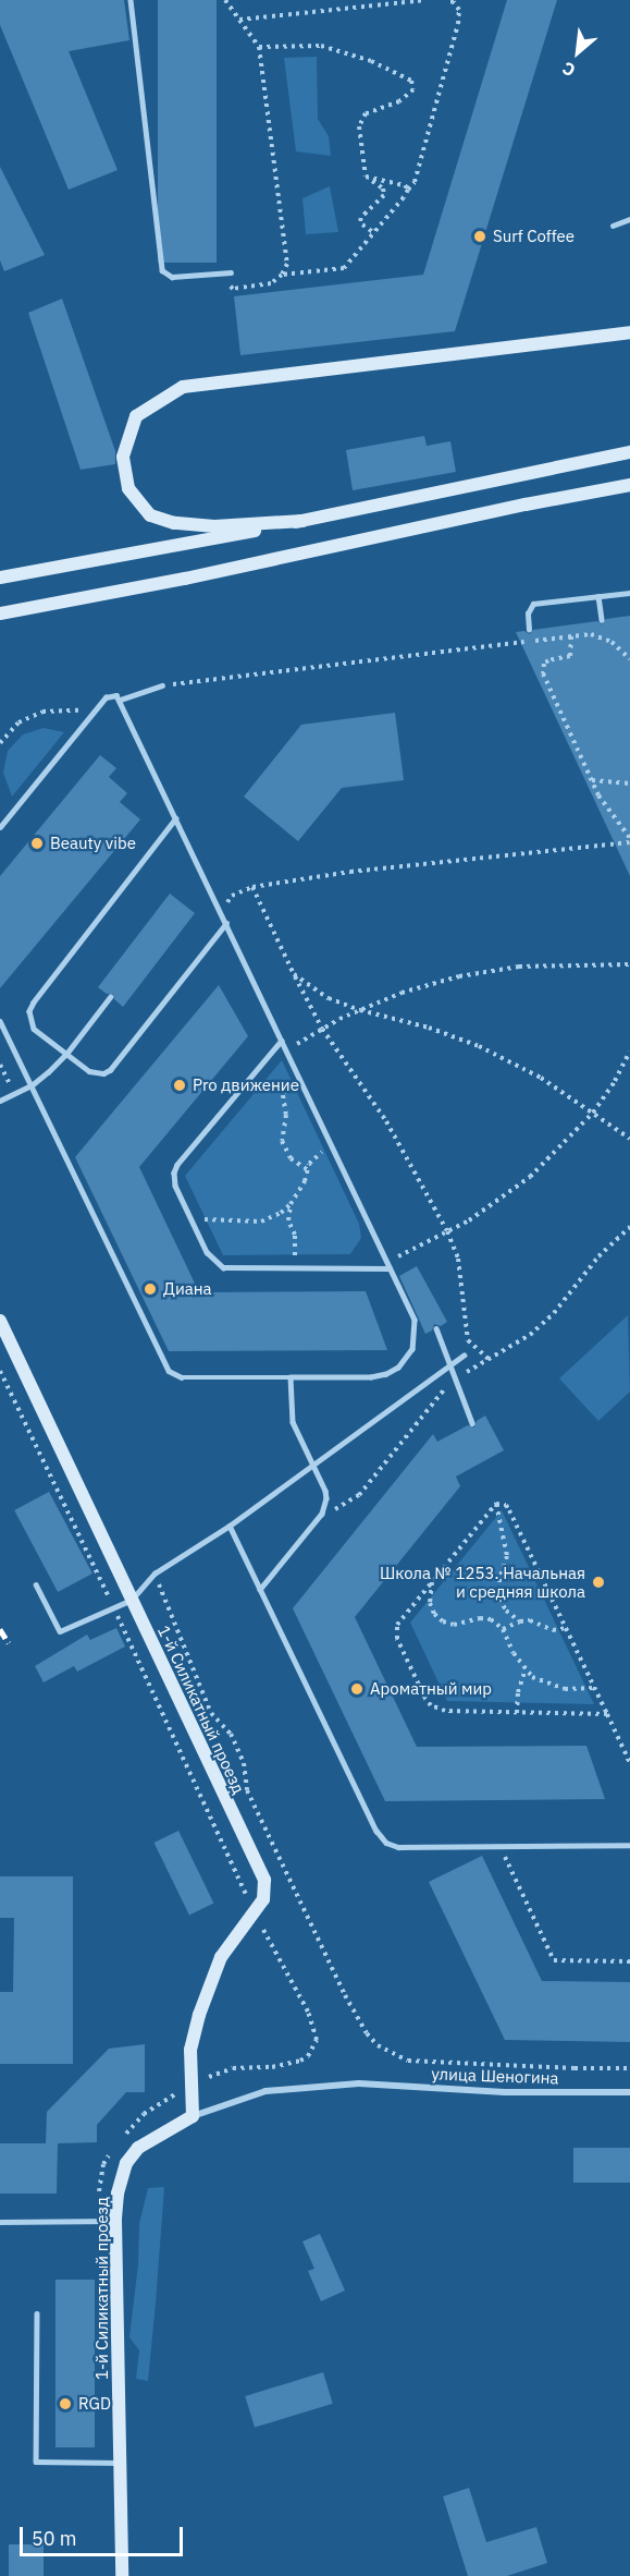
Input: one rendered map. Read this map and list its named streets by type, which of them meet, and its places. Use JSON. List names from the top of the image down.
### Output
{
  "streets": {
    "street": ["1-й Силикатный проезд", "улица Шеногина"]
  },
  "crossings": [
    ["1-й Силикатный проезд", "улица Шеногина"]
  ],
  "places": [
    "Surf Coffee",
    "Beauty vibe",
    "Pro движение",
    "Диана",
    "Школа № 1253. Начальная и средняя школа",
    "Ароматный мир",
    "RGD"
  ],
  "scale_bar": "50 m",
  "north": "bottom left"
}
